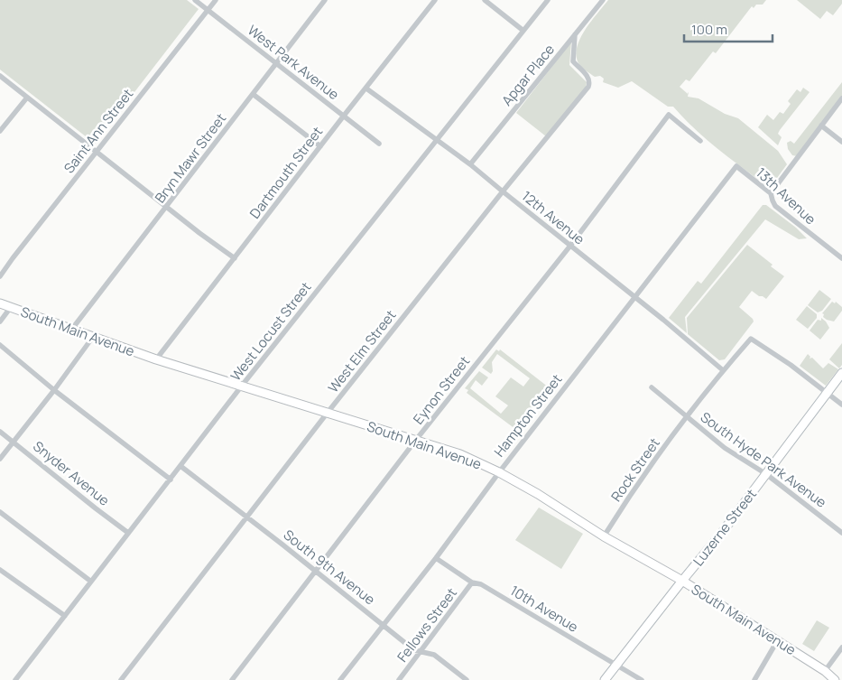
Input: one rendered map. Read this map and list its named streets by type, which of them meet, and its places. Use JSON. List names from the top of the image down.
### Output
{
  "streets": {
    "main road": ["South Main Avenue", "Luzerne Street"],
    "street": [
      "West Park Avenue",
      "Apgar Place",
      "Saint Ann Street",
      "Bryn Mawr Street",
      "Dartmouth Street",
      "13th Avenue",
      "12th Avenue",
      "West Locust Street",
      "West Elm Street",
      "Eynon Street",
      "Hampton Street",
      "South Hyde Park Avenue",
      "Rock Street",
      "Snyder Avenue",
      "South 9th Avenue",
      "10th Avenue",
      "Fellows Street"
    ]
  },
  "crossings": [
    ["West Park Avenue", "Saint Ann Street"],
    ["West Park Avenue", "Bryn Mawr Street"],
    ["West Park Avenue", "Dartmouth Street"],
    ["Apgar Place", "12th Avenue"],
    ["Apgar Place", "West Elm Street"],
    ["Bryn Mawr Street", "South Main Avenue"],
    ["Dartmouth Street", "12th Avenue"],
    ["Dartmouth Street", "South Main Avenue"],
    ["13th Avenue", "Hampton Street"],
    ["12th Avenue", "West Locust Street"],
    ["12th Avenue", "West Elm Street"],
    ["12th Avenue", "Eynon Street"],
    ["12th Avenue", "Hampton Street"],
    ["12th Avenue", "Rock Street"],
    ["South Main Avenue", "West Locust Street"],
    ["South Main Avenue", "West Elm Street"],
    ["South Main Avenue", "Eynon Street"],
    ["South Main Avenue", "Hampton Street"],
    ["South Main Avenue", "Rock Street"],
    ["South Main Avenue", "Luzerne Street"],
    ["West Locust Street", "Snyder Avenue"],
    ["West Locust Street", "South 9th Avenue"],
    ["West Elm Street", "South 9th Avenue"],
    ["Eynon Street", "South 9th Avenue"],
    ["Hampton Street", "South 9th Avenue"],
    ["Hampton Street", "10th Avenue"],
    ["South Hyde Park Avenue", "Rock Street"],
    ["South Hyde Park Avenue", "Luzerne Street"],
    ["Rock Street", "Luzerne Street"],
    ["Luzerne Street", "10th Avenue"],
    ["South 9th Avenue", "Fellows Street"],
    ["10th Avenue", "Fellows Street"]
  ],
  "scale_bar": "100 m"
}
